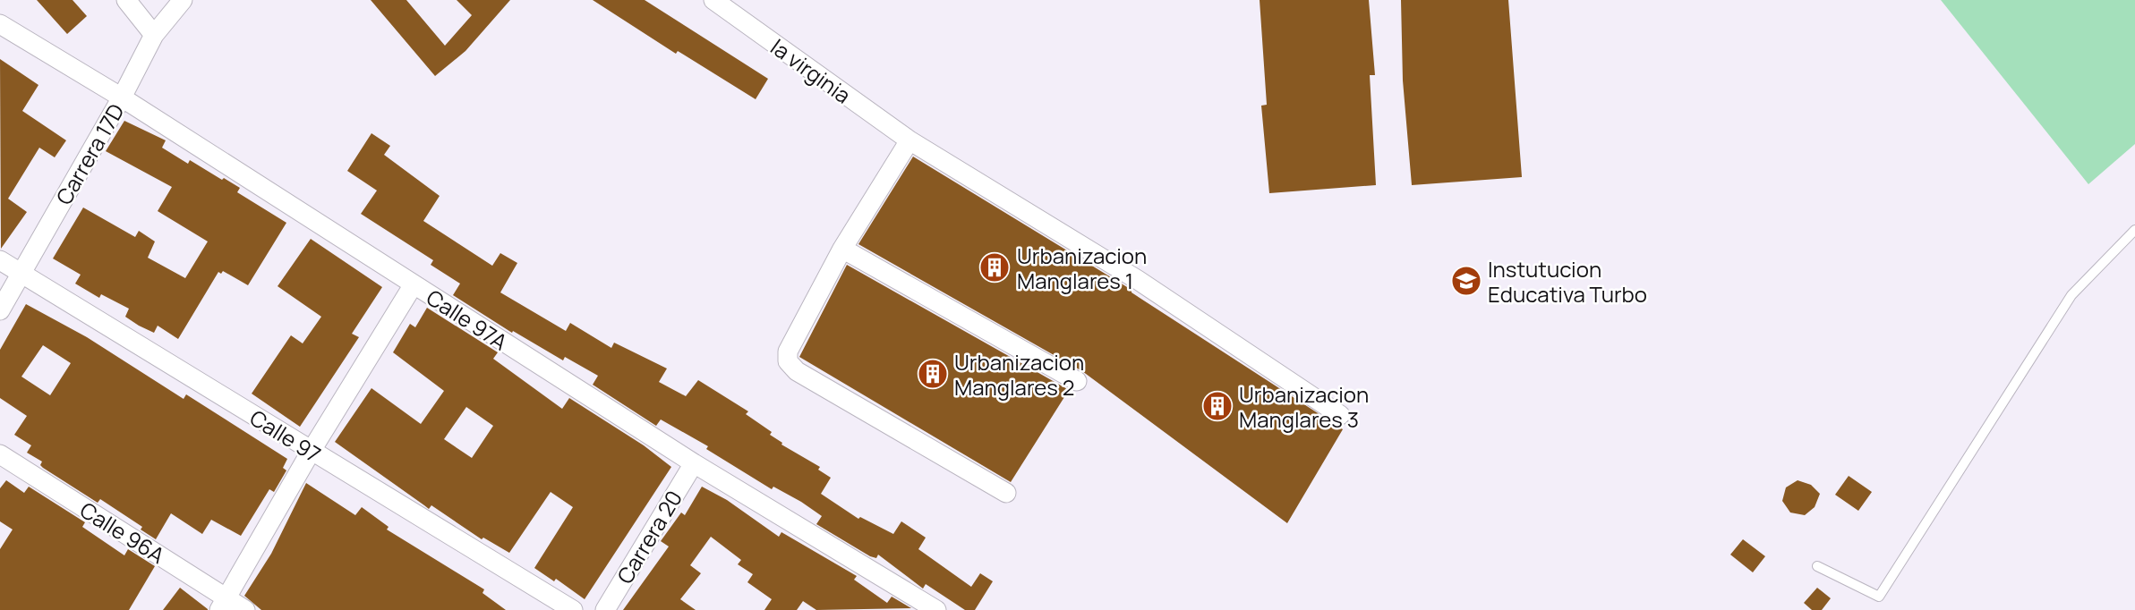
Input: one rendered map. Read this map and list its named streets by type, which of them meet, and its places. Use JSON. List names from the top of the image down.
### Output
{
  "streets": {
    "street": [
      "la virginia",
      "Carrera 17D",
      "Calle 97A",
      "Calle 97",
      "Calle 96A",
      "Carrera 20"
    ]
  },
  "crossings": [
    ["Carrera 17D", "Calle 97A"],
    ["Carrera 17D", "Calle 97"],
    ["Calle 97A", "Carrera 20"]
  ],
  "places": {
    "building": ["Urbanizacion Manglares 1", "Urbanizacion Manglares 2", "Urbanizacion Manglares 3"],
    "school or university": ["Instutucion Educativa Turbo"]
  }
}
